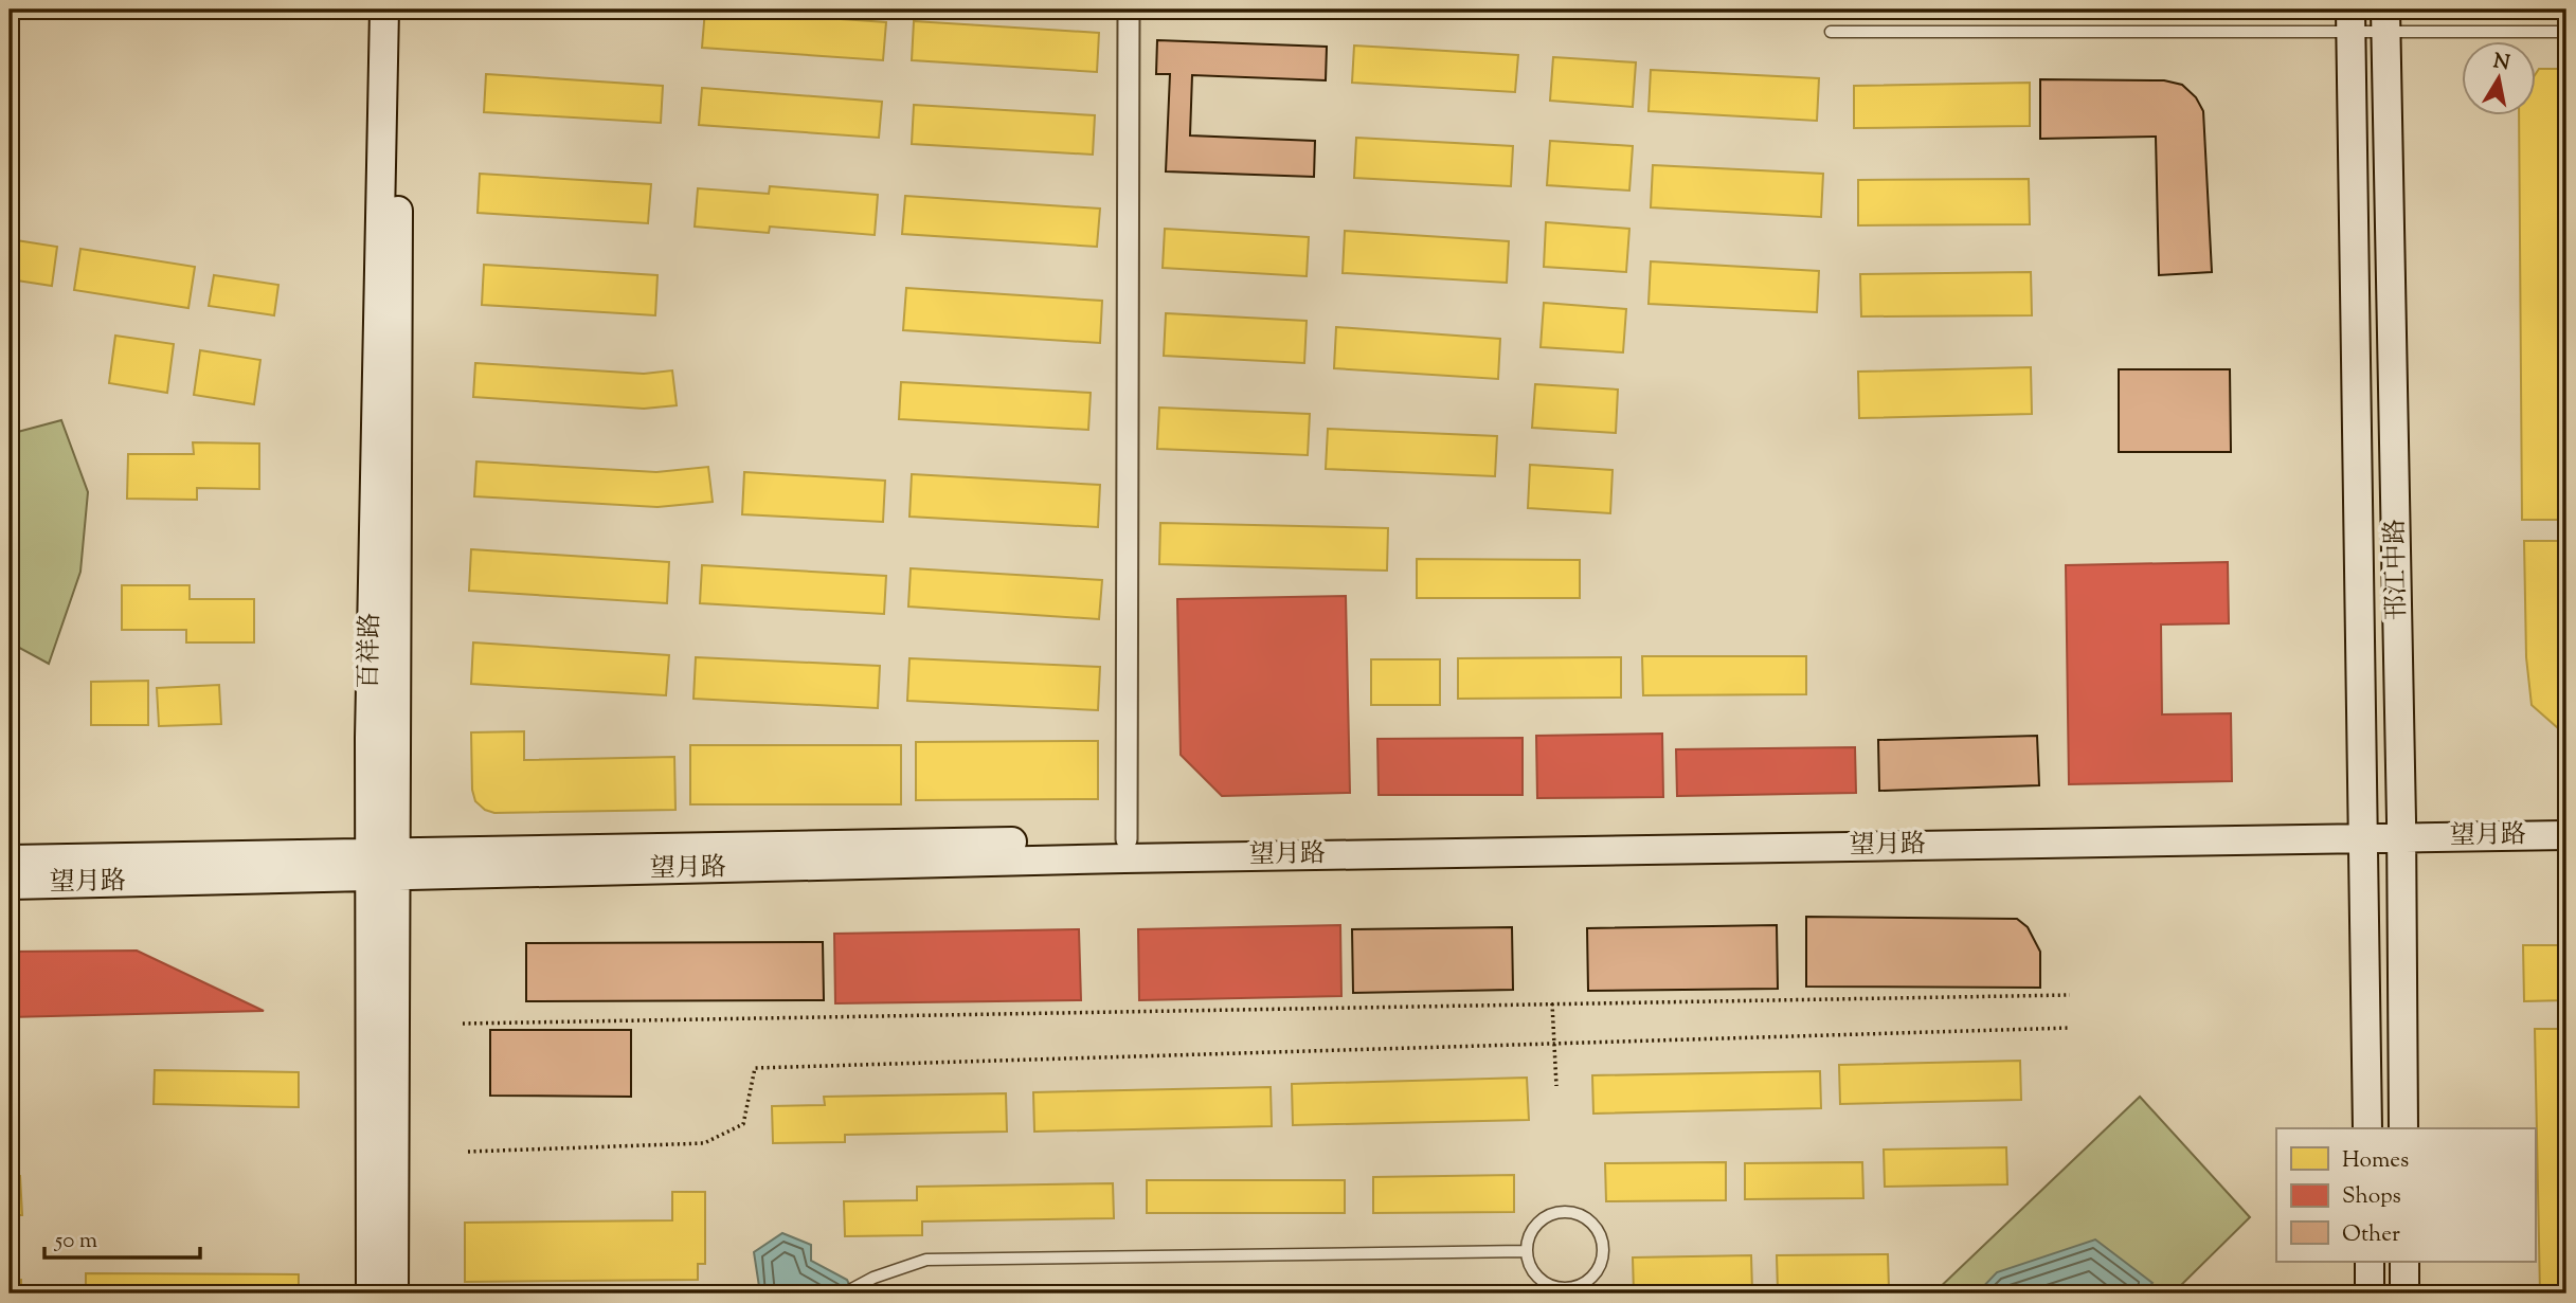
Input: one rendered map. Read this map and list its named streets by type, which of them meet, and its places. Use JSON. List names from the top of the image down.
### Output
{
  "streets": {
    "street": ["邗江中路", "百祥路", "望月路"]
  },
  "crossings": [
    ["邗江中路", "望月路"],
    ["百祥路", "望月路"]
  ],
  "legend": ["Homes", "Shops", "Other"],
  "scale_bar": "50 m",
  "north": "top"
}
